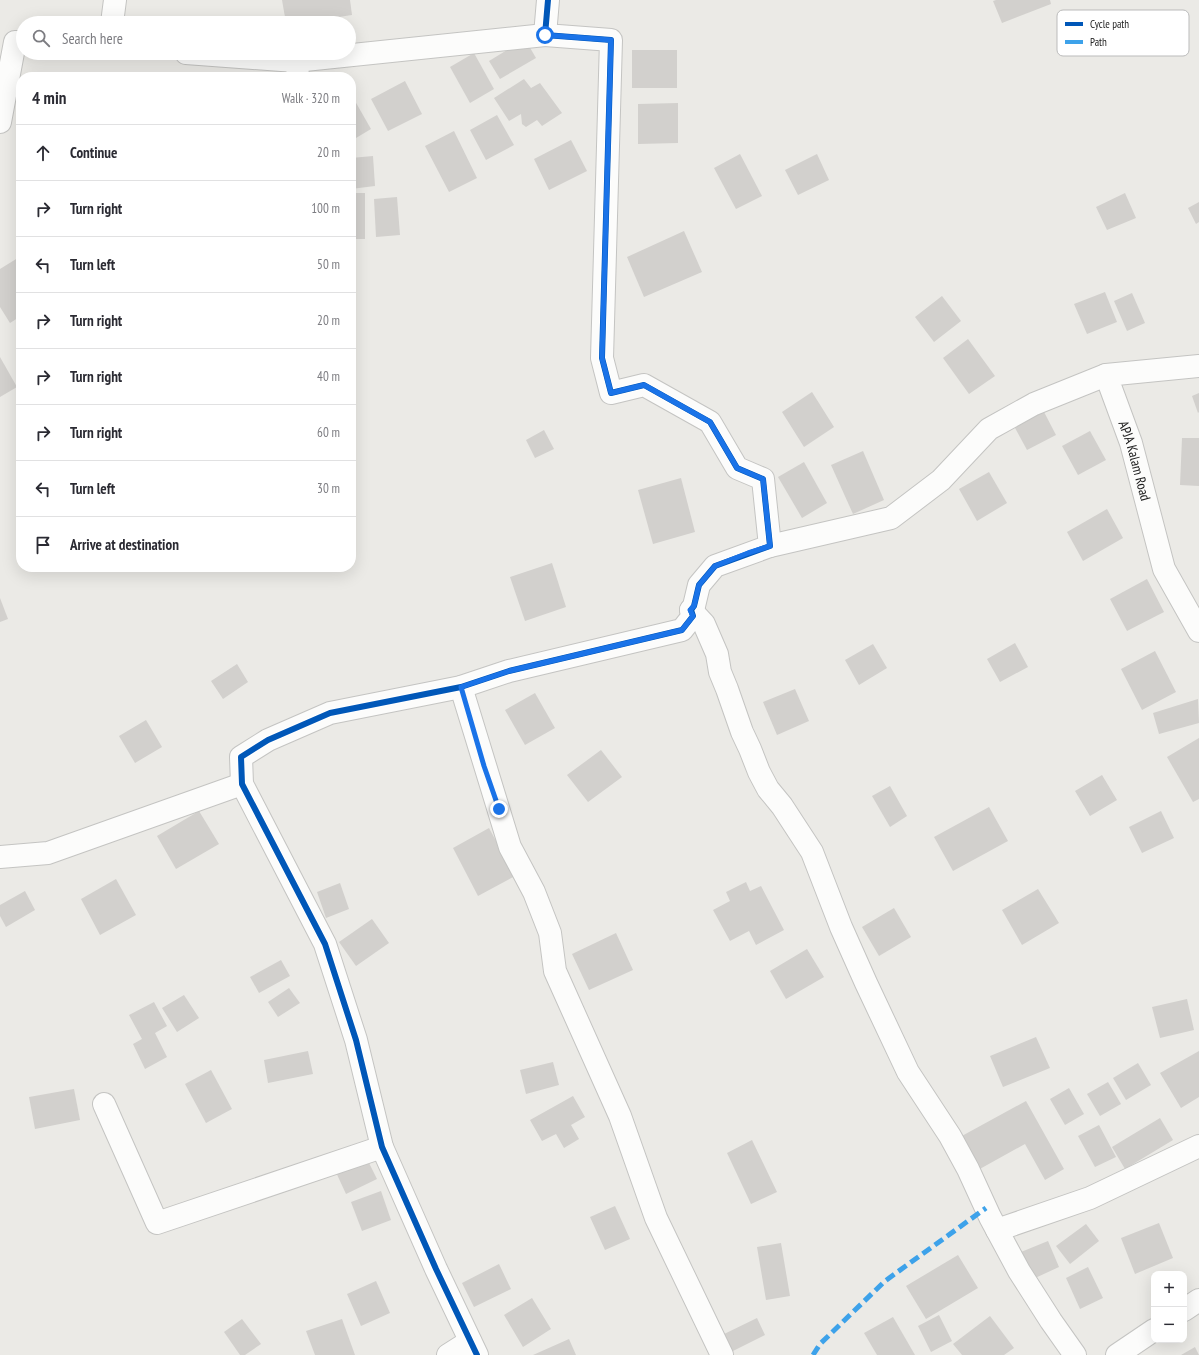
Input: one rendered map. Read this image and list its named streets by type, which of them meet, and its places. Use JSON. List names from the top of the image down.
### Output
{
  "streets": {
    "street": ["APJA Kalam Road"]
  },
  "legend": ["Cycle path", "Path"],
  "page": {
    "search": "Search here",
    "heading": ["4 min", "Walk · 320 m"],
    "list": [
      ["Continue", "20 m"],
      ["Turn right", "100 m"],
      ["Turn left", "50 m"],
      ["Turn right", "20 m"],
      ["Turn right", "40 m"],
      ["Turn right", "60 m"],
      ["Turn left", "30 m"],
      "Arrive at destination"
    ],
    "map_buttons": ["+", "−"]
  }
}
